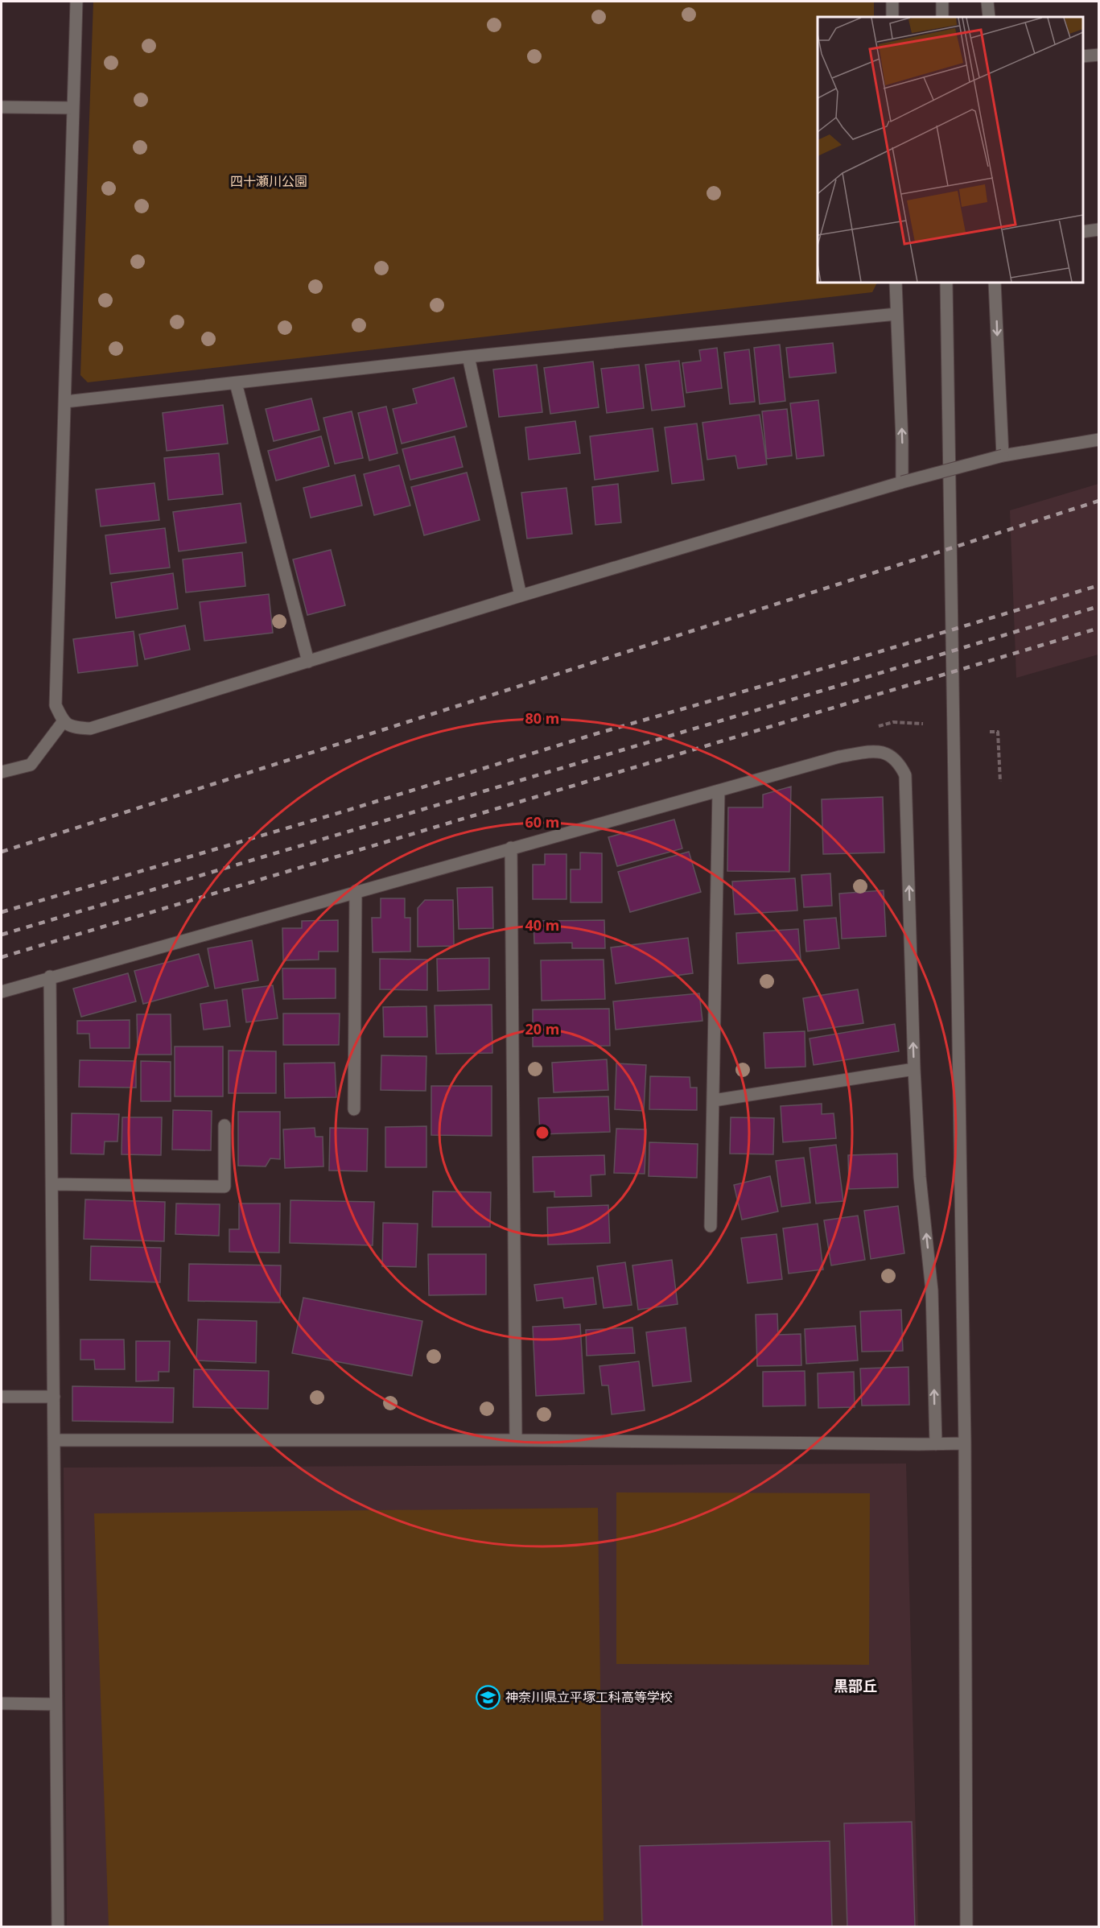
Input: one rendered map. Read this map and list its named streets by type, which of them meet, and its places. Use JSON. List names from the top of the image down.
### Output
{
  "districts": ["黒部丘"],
  "parks": ["四十瀬川公園"],
  "places": {
    "school or university": ["神奈川県立平塚工科高等学校"]
  },
  "rings": [
    "80 m",
    "60 m",
    "40 m",
    "20 m"
  ]
}
